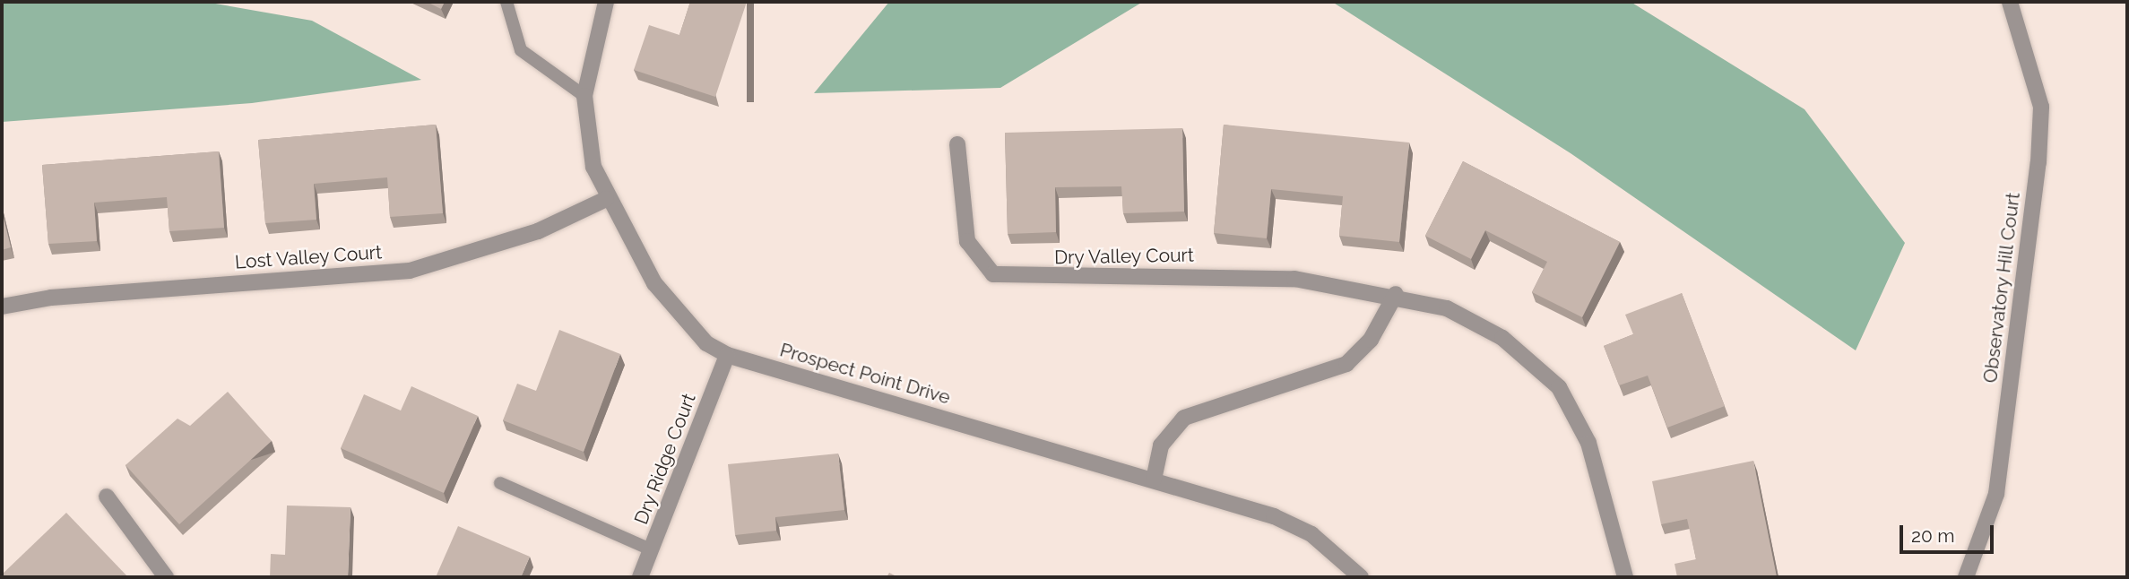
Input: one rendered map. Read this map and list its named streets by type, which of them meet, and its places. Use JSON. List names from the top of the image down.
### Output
{
  "streets": {
    "street": [
      "Dry Valley Court",
      "Lost Valley Court",
      "Observatory Hill Court",
      "Prospect Point Drive",
      "Dry Ridge Court"
    ]
  },
  "crossings": [
    ["Lost Valley Court", "Prospect Point Drive"],
    ["Prospect Point Drive", "Dry Ridge Court"]
  ],
  "scale_bar": "20 m"
}
